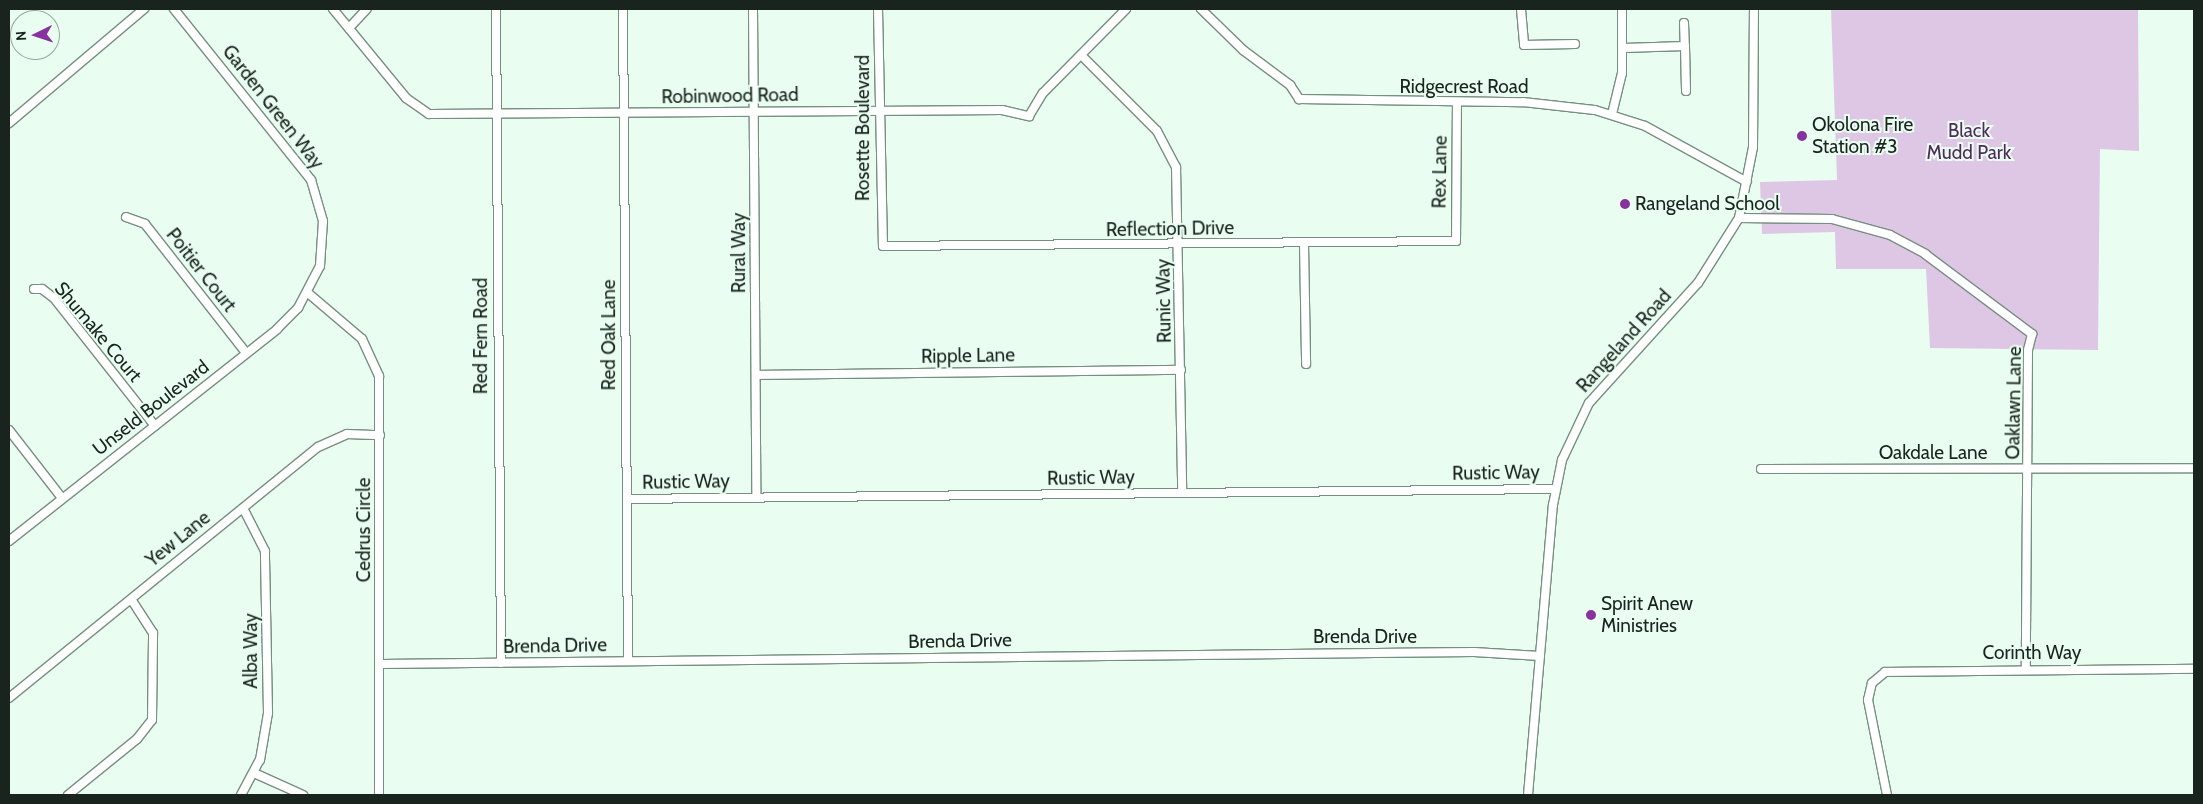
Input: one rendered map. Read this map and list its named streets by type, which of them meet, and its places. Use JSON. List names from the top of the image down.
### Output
{
  "streets": {
    "street": [
      "Ridgecrest Road",
      "Robinwood Road",
      "Garden Green Way",
      "Rosette Boulevard",
      "Rex Lane",
      "Reflection Drive",
      "Rural Way",
      "Poitier Court",
      "Runic Way",
      "Shumake Court",
      "Red Oak Lane",
      "Red Fern Road",
      "Rangeland Road",
      "Ripple Lane",
      "Oaklawn Lane",
      "Unseld Boulevard",
      "Oakdale Lane",
      "Rustic Way",
      "Cedrus Circle",
      "Yew Lane",
      "Brenda Drive",
      "Alba Way",
      "Corinth Way"
    ]
  },
  "crossings": [
    ["Ridgecrest Road", "Rex Lane"],
    ["Ridgecrest Road", "Rangeland Road"],
    ["Robinwood Road", "Rosette Boulevard"],
    ["Robinwood Road", "Rural Way"],
    ["Robinwood Road", "Runic Way"],
    ["Robinwood Road", "Red Oak Lane"],
    ["Robinwood Road", "Red Fern Road"],
    ["Garden Green Way", "Unseld Boulevard"],
    ["Garden Green Way", "Cedrus Circle"],
    ["Rosette Boulevard", "Reflection Drive"],
    ["Rex Lane", "Reflection Drive"],
    ["Reflection Drive", "Runic Way"],
    ["Rural Way", "Ripple Lane"],
    ["Rural Way", "Rustic Way"],
    ["Poitier Court", "Unseld Boulevard"],
    ["Runic Way", "Ripple Lane"],
    ["Runic Way", "Rustic Way"],
    ["Shumake Court", "Unseld Boulevard"],
    ["Red Oak Lane", "Rustic Way"],
    ["Red Oak Lane", "Brenda Drive"],
    ["Red Fern Road", "Brenda Drive"],
    ["Rangeland Road", "Oaklawn Lane"],
    ["Rangeland Road", "Rustic Way"],
    ["Rangeland Road", "Brenda Drive"],
    ["Oaklawn Lane", "Oakdale Lane"],
    ["Oaklawn Lane", "Corinth Way"],
    ["Unseld Boulevard", "Cedrus Circle"],
    ["Cedrus Circle", "Yew Lane"],
    ["Cedrus Circle", "Brenda Drive"],
    ["Yew Lane", "Alba Way"]
  ],
  "parks": ["Black Mudd Park"],
  "places": ["Okolona Fire Station #3", "Rangeland School", "Spirit Anew Ministries"],
  "north": "left"
}
